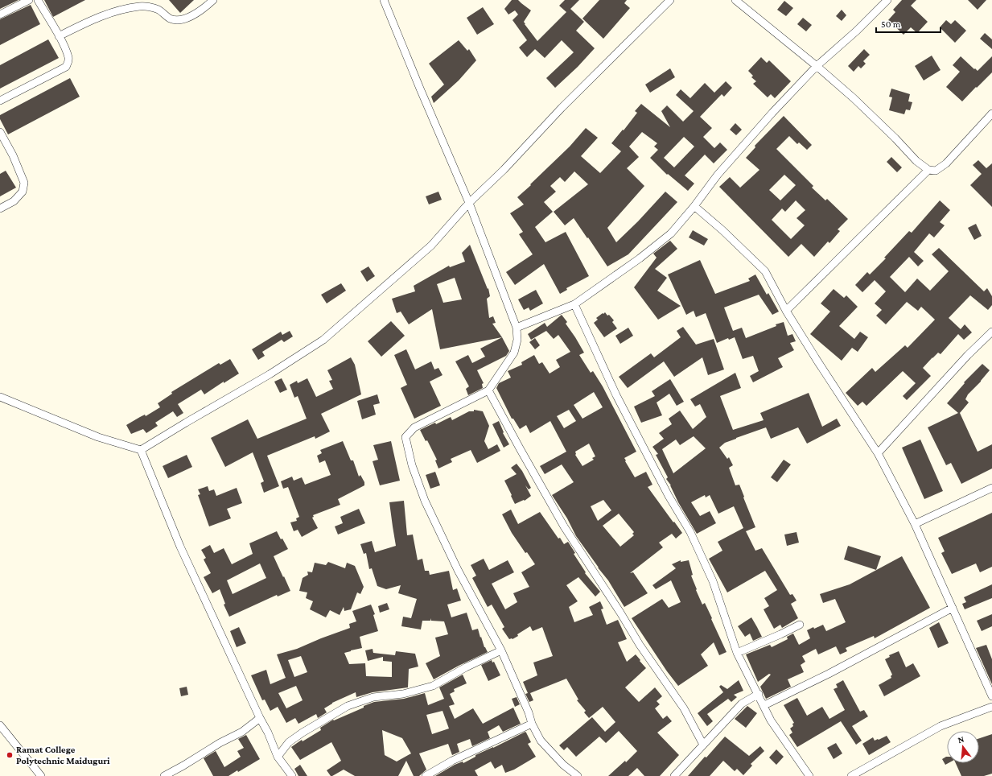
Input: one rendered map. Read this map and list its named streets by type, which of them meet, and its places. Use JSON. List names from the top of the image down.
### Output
{
  "places": ["Ramat College Polytechnic Maiduguri"],
  "scale_bar": "50 m",
  "north": "top"
}
